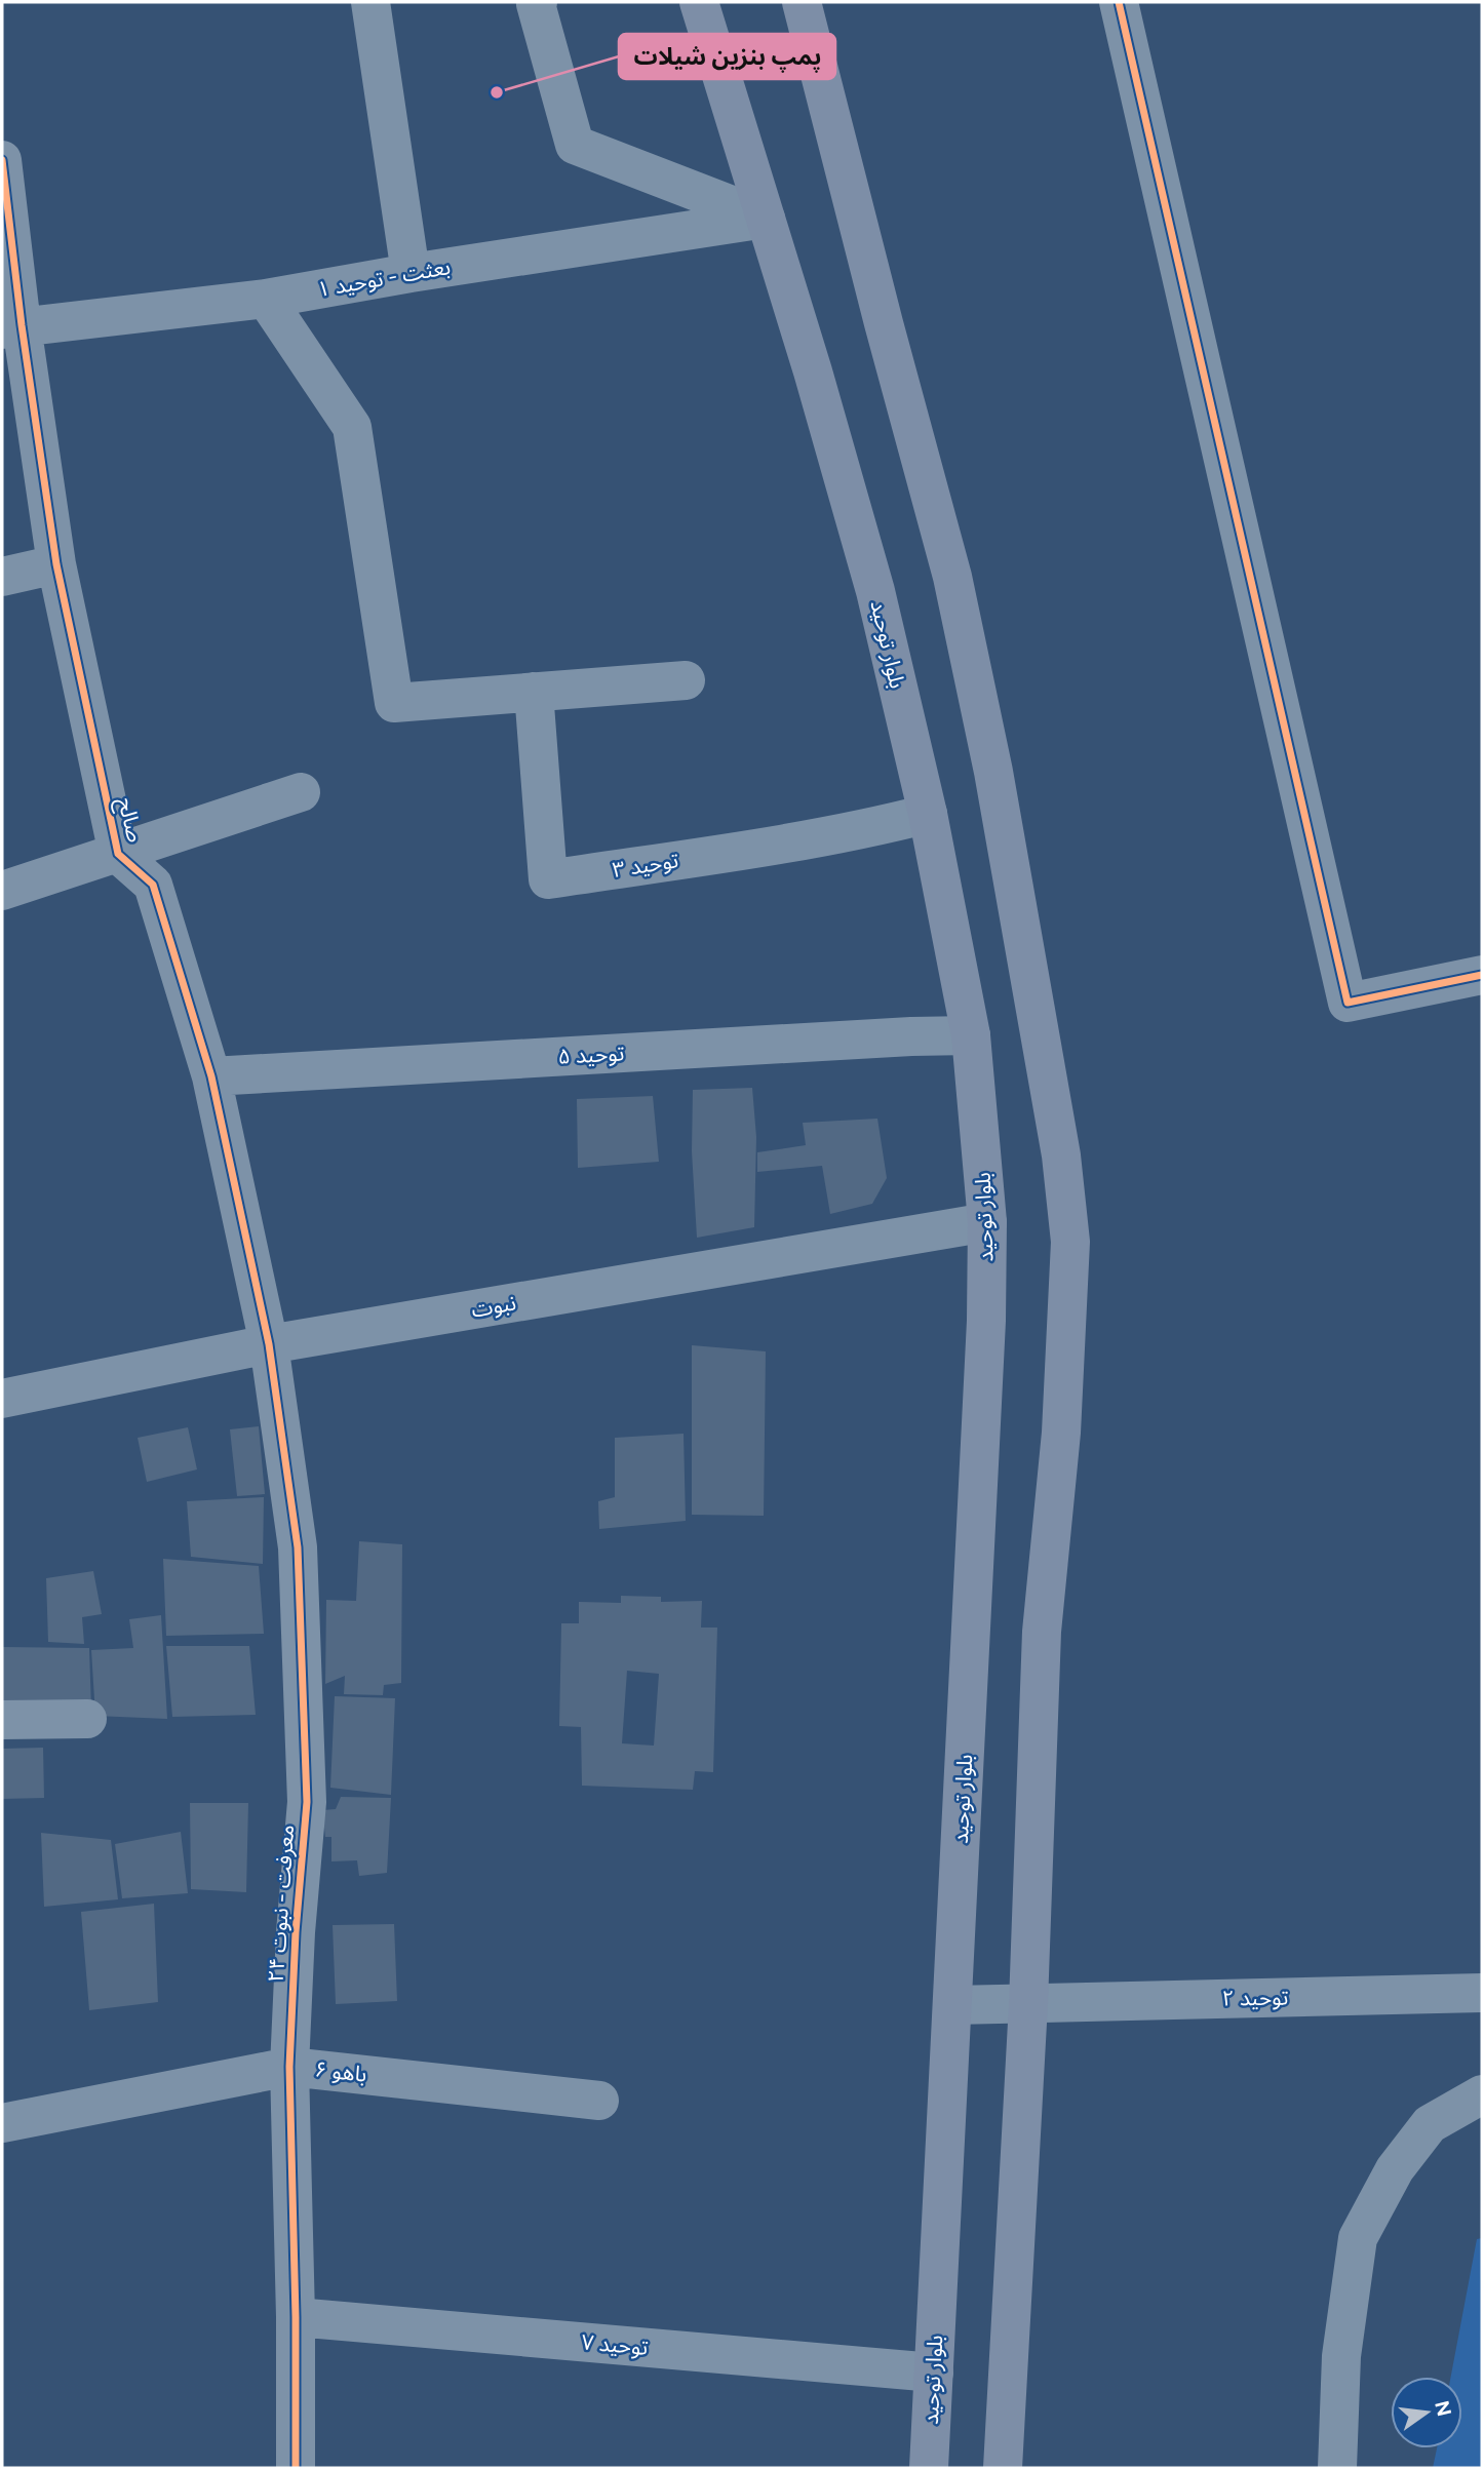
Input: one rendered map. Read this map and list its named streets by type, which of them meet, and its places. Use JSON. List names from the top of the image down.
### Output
{
  "streets": {
    "main road": ["بلوار توحید"],
    "street": [
      "بعثت - توحید ۱",
      "صالح",
      "توحید ۳",
      "توحید ۵",
      "نبوت",
      "معرفت - نبوت ۲۴",
      "توحید ۲",
      "باهو ۶",
      "توحید ۷"
    ]
  },
  "crossings": [
    ["بعثت - توحید ۱", "بلوار توحید"],
    ["بعثت - توحید ۱", "صالح"],
    ["بلوار توحید", "توحید ۳"],
    ["بلوار توحید", "توحید ۵"],
    ["بلوار توحید", "نبوت"],
    ["بلوار توحید", "توحید ۲"],
    ["بلوار توحید", "توحید ۷"],
    ["صالح", "توحید ۵"],
    ["صالح", "نبوت"],
    ["صالح", "معرفت - نبوت ۲۴"],
    ["نبوت", "معرفت - نبوت ۲۴"],
    ["معرفت - نبوت ۲۴", "باهو ۶"],
    ["معرفت - نبوت ۲۴", "توحید ۷"]
  ],
  "places": ["پمپ بنزین شیلات"],
  "north": "right"
}
